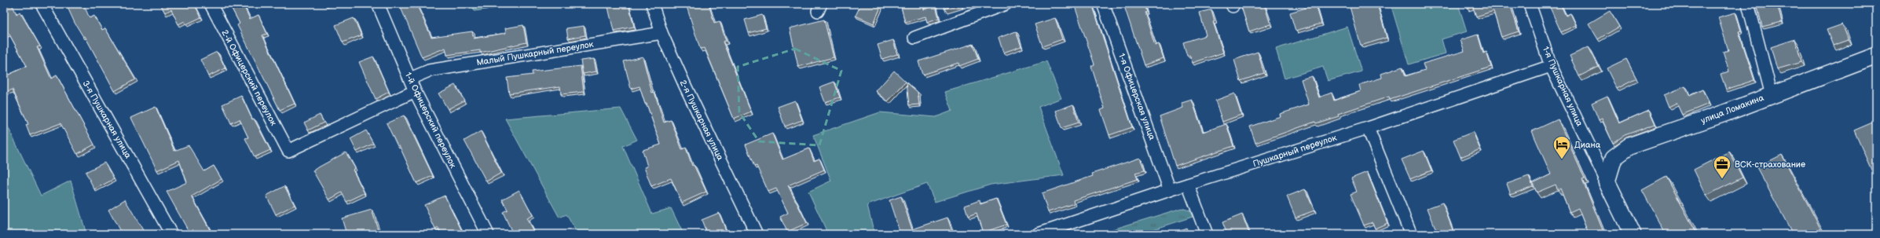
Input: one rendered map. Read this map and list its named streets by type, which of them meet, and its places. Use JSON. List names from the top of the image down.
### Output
{
  "streets": {
    "main road": ["1-я Пушкарная улица", "улица Ломакина"],
    "street": [
      "Малый Пушкарный переулок",
      "2-й Офицерский переулок",
      "1-я Офицерская улица",
      "3-я Пушкарная улица",
      "1-й Офицерский переулок",
      "2-я Пушкарная улица",
      "Пушкарный переулок"
    ]
  },
  "crossings": [
    ["Малый Пушкарный переулок", "1-й Офицерский переулок"],
    ["Малый Пушкарный переулок", "2-я Пушкарная улица"],
    ["2-й Офицерский переулок", "1-й Офицерский переулок"],
    ["1-я Пушкарная улица", "улица Ломакина"],
    ["1-я Пушкарная улица", "Пушкарный переулок"],
    ["1-я Офицерская улица", "Пушкарный переулок"]
  ],
  "places": {
    "hotel": ["Диана"],
    "office": ["ВСК-страхование"]
  }
}
